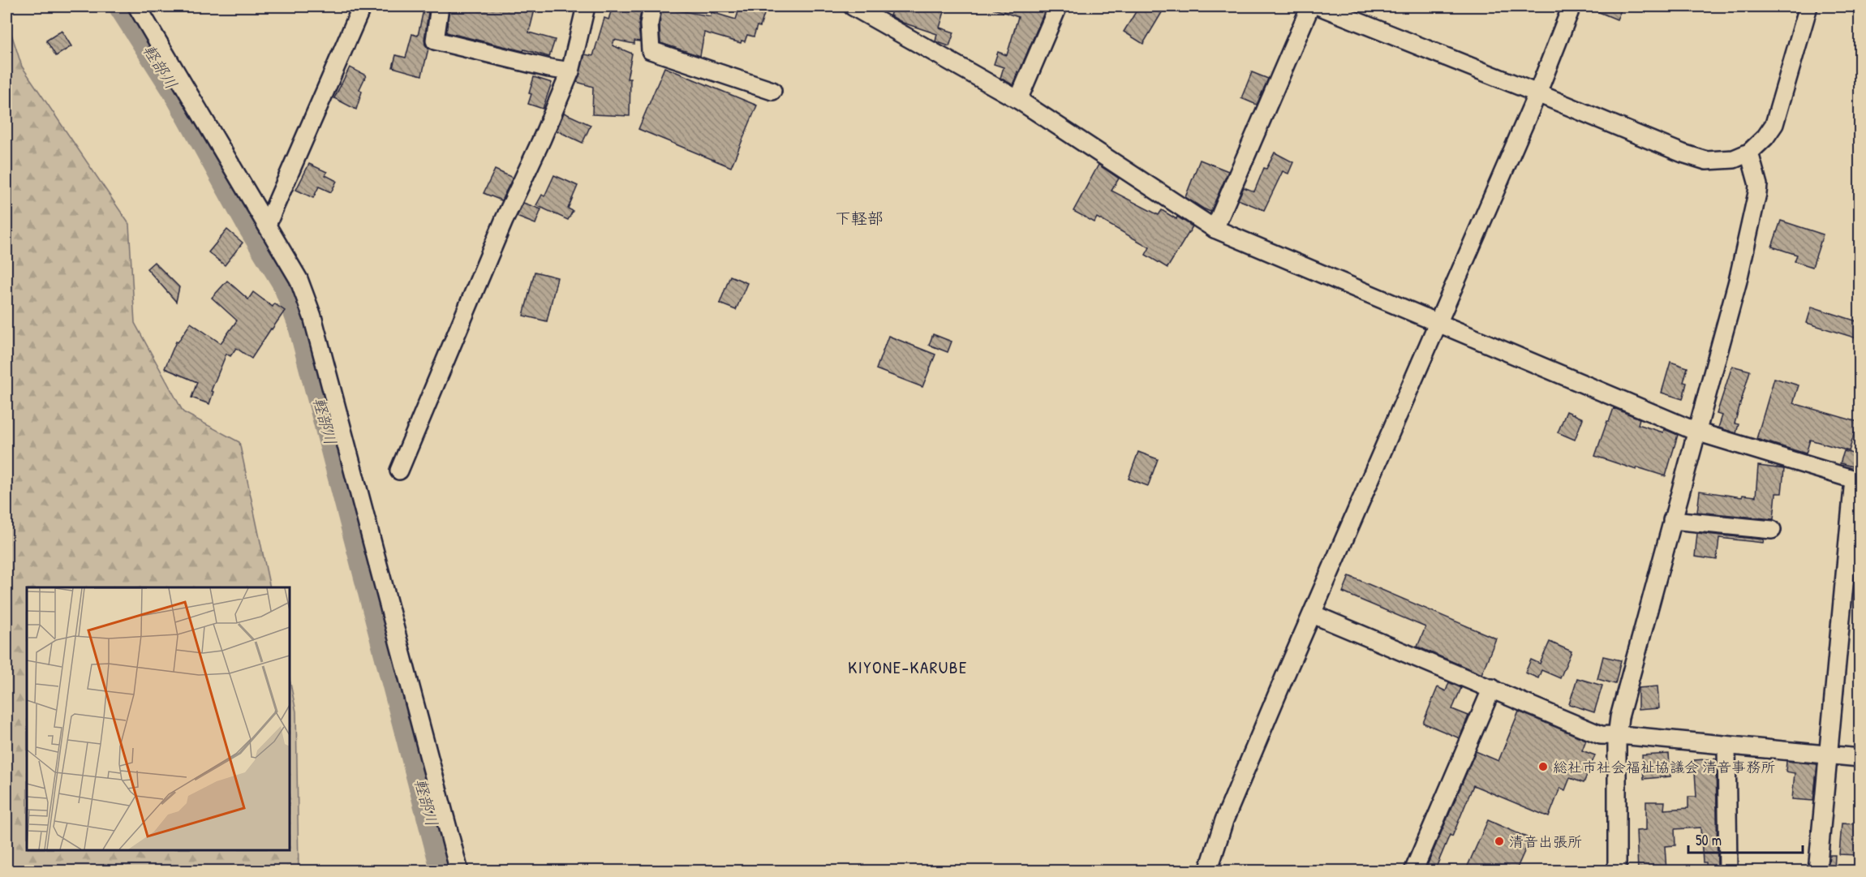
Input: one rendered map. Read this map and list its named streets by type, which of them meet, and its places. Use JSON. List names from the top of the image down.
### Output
{
  "districts": ["下軽部", "KIYONE-KARUBE"],
  "water": ["軽部川"],
  "places": ["総社市社会福祉協議会 清音事務所", "清音出張所"],
  "scale_bar": "50 m"
}
